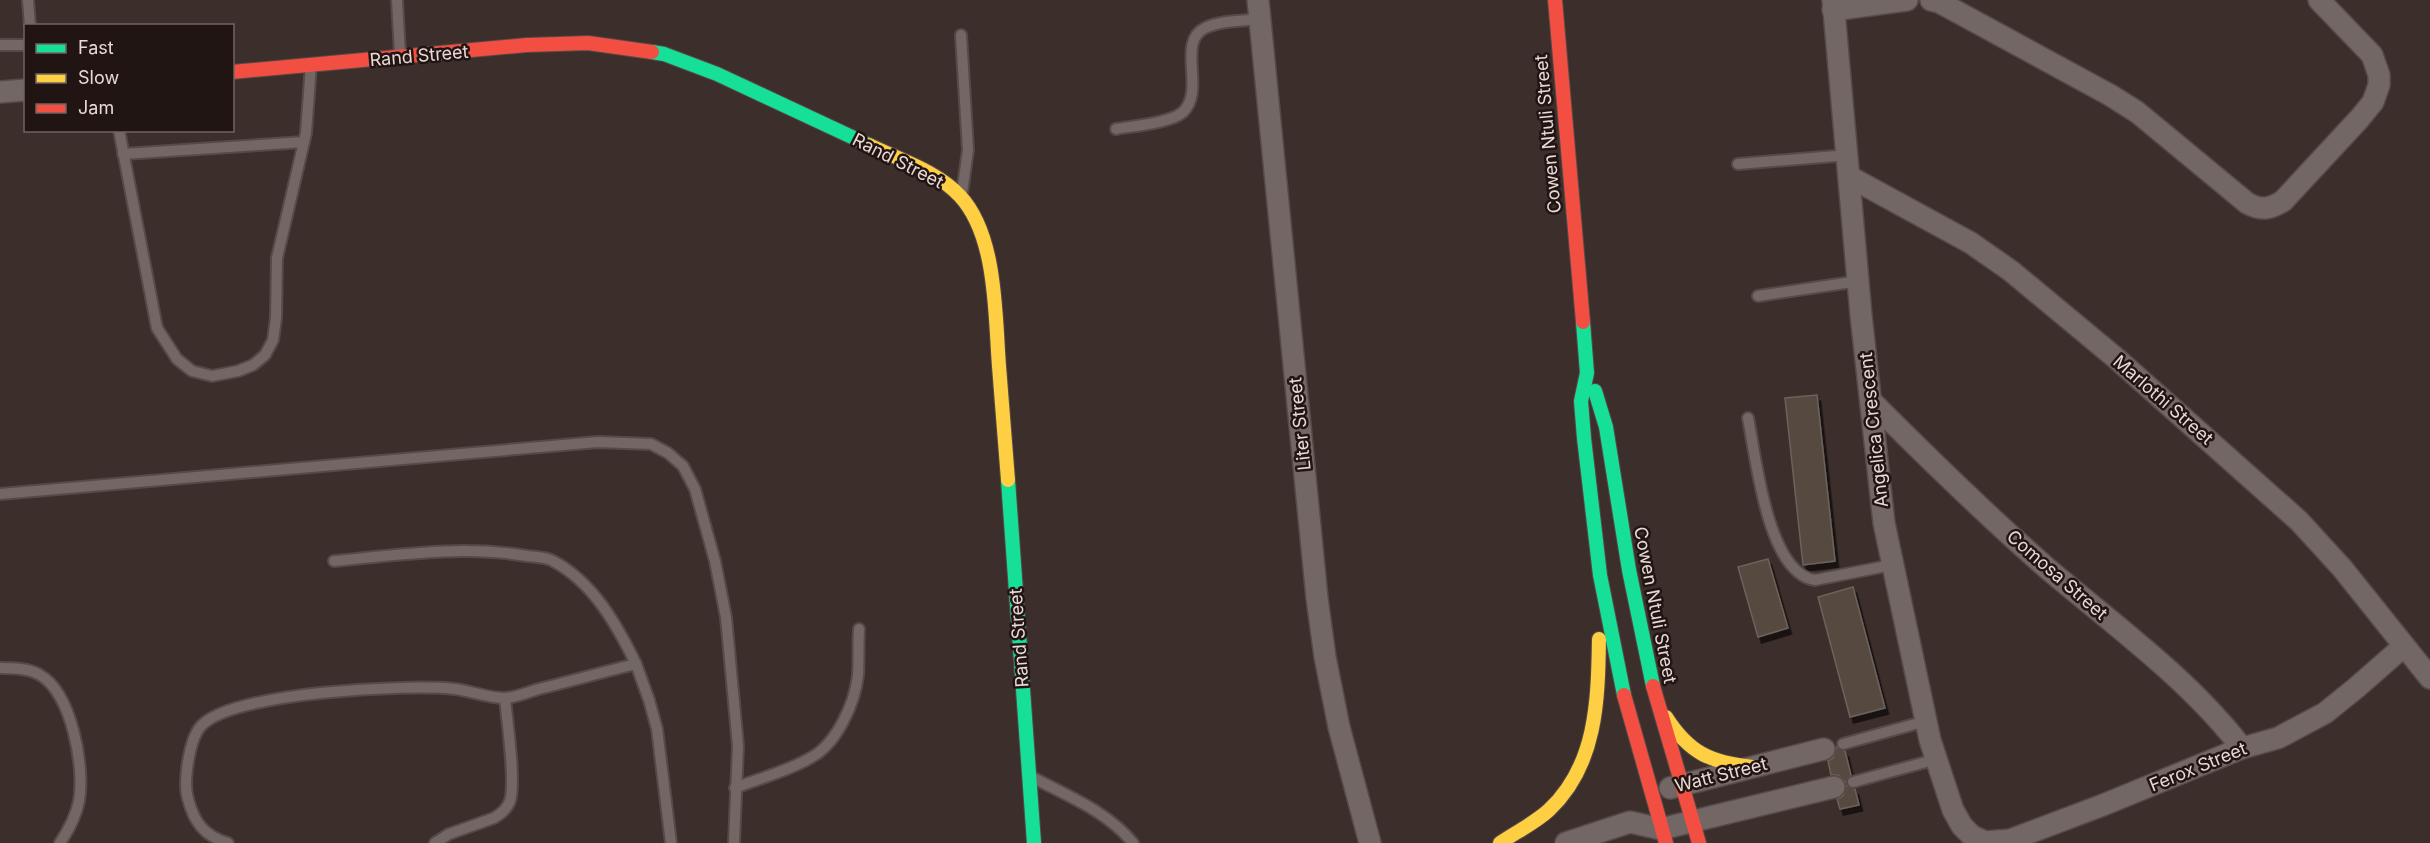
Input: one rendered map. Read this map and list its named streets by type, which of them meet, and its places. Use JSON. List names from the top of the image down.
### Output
{
  "streets": {
    "main road": ["Rand Street", "Cowen Ntuli Street"],
    "street": [
      "Marlothi Street",
      "Liter Street",
      "Angelica Crescent",
      "Comosa Street",
      "Ferox Street",
      "Watt Street"
    ]
  },
  "crossings": [
    ["Cowen Ntuli Street", "Watt Street"],
    ["Marlothi Street", "Angelica Crescent"],
    ["Marlothi Street", "Ferox Street"],
    ["Angelica Crescent", "Comosa Street"],
    ["Angelica Crescent", "Ferox Street"],
    ["Angelica Crescent", "Watt Street"],
    ["Comosa Street", "Ferox Street"]
  ],
  "legend": ["Fast", "Slow", "Jam"]
}
